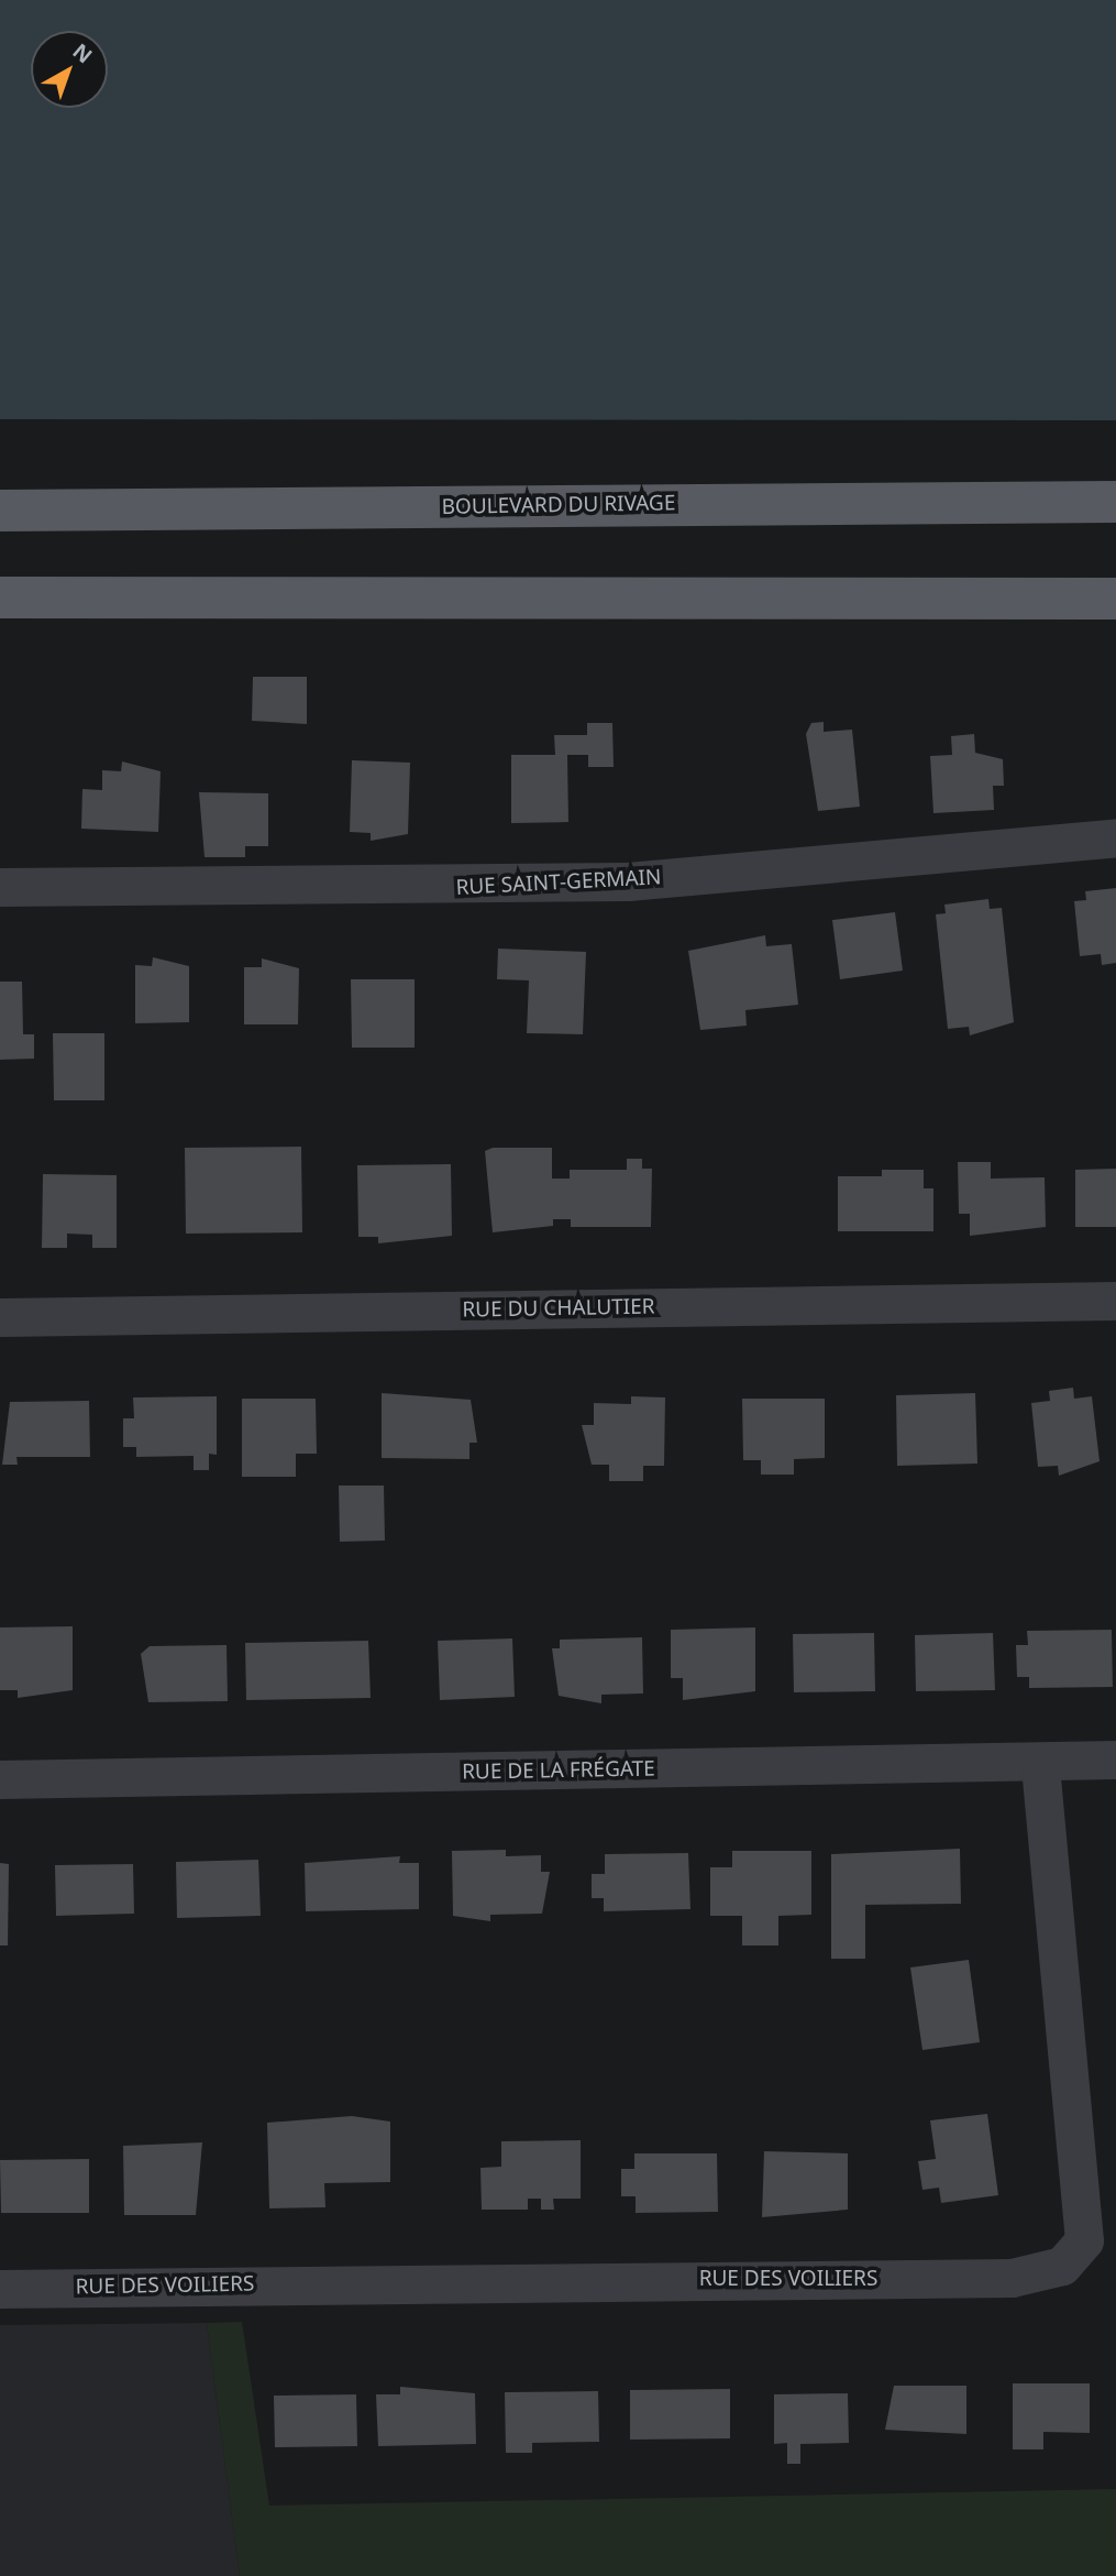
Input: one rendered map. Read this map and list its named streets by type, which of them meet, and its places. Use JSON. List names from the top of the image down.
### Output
{
  "streets": {
    "main road": ["BOULEVARD DU RIVAGE"],
    "street": [
      "RUE SAINT-GERMAIN",
      "RUE DU CHALUTIER",
      "RUE DE LA FRÉGATE",
      "RUE DES VOILIERS"
    ]
  },
  "crossings": [
    ["RUE DE LA FRÉGATE", "RUE DES VOILIERS"]
  ],
  "north": "top right"
}
